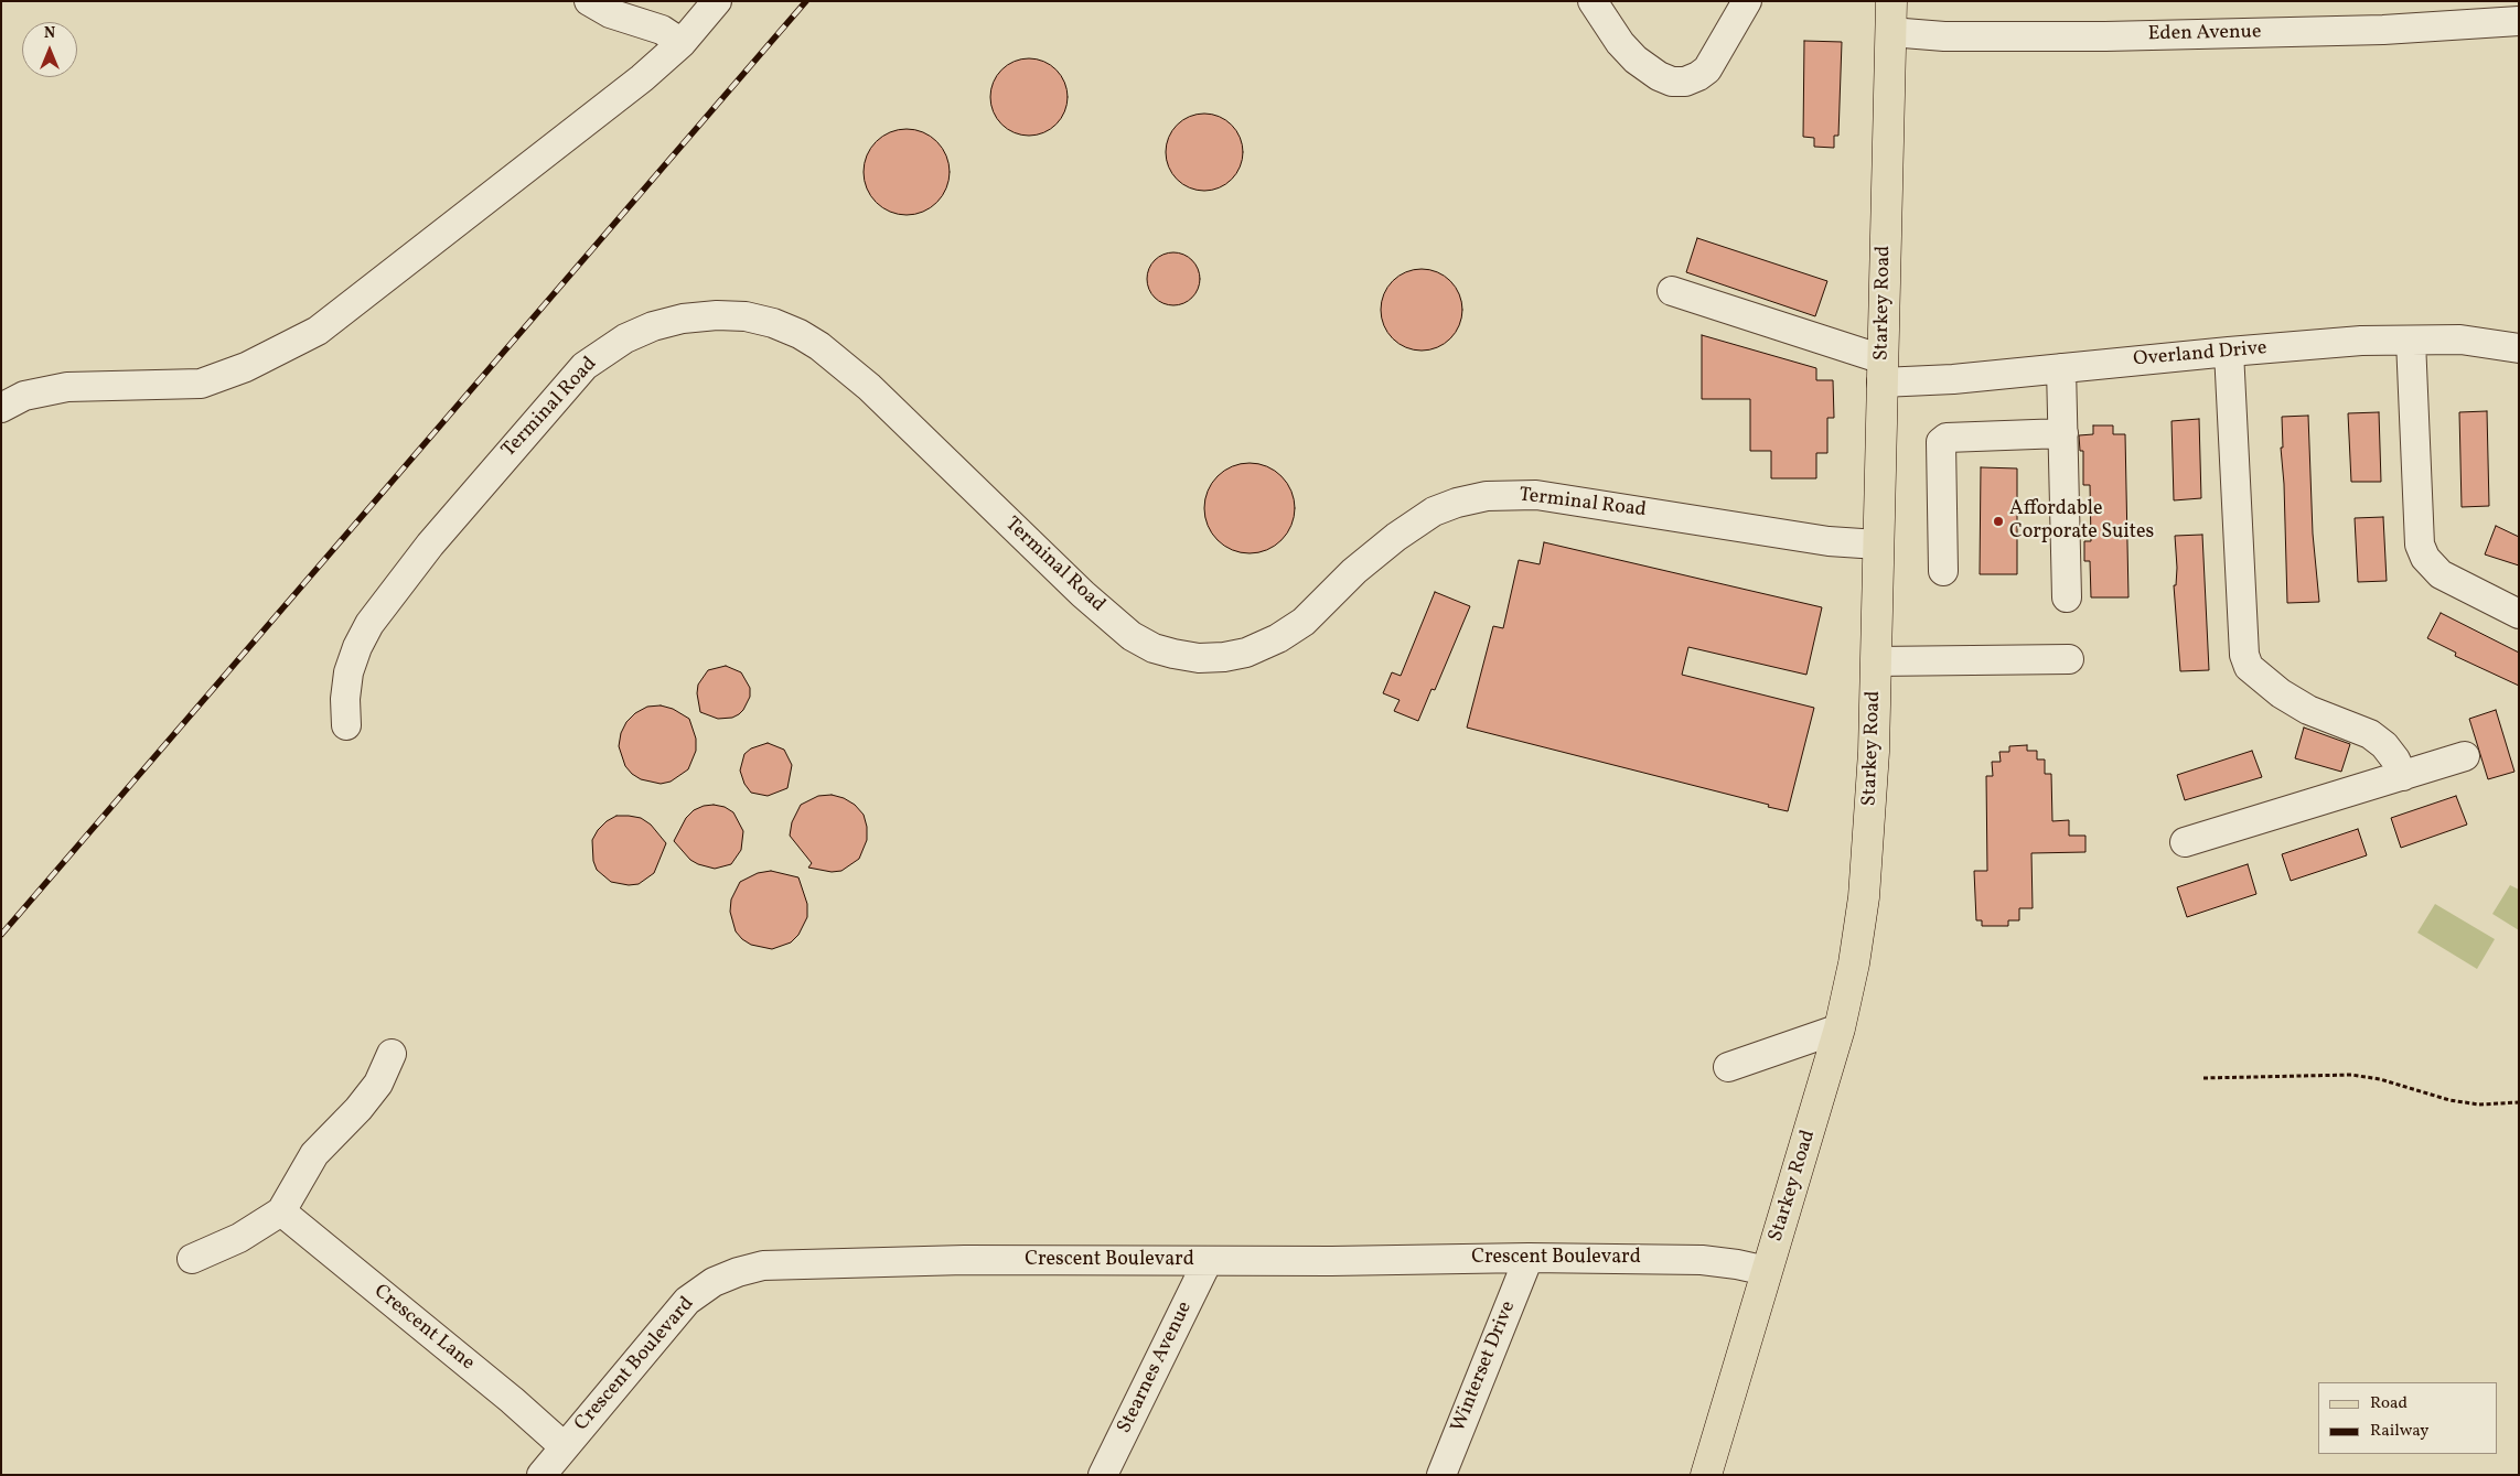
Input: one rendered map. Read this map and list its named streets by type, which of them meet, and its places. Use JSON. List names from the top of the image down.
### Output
{
  "streets": {
    "main road": ["Starkey Road"],
    "street": [
      "Eden Avenue",
      "Overland Drive",
      "Terminal Road",
      "Crescent Boulevard",
      "Crescent Lane",
      "Winterset Drive",
      "Stearnes Avenue"
    ]
  },
  "crossings": [
    ["Eden Avenue", "Starkey Road"],
    ["Starkey Road", "Overland Drive"],
    ["Starkey Road", "Terminal Road"],
    ["Starkey Road", "Crescent Boulevard"],
    ["Crescent Boulevard", "Crescent Lane"],
    ["Crescent Boulevard", "Winterset Drive"],
    ["Crescent Boulevard", "Stearnes Avenue"]
  ],
  "places": ["Affordable Corporate Suites"],
  "legend": ["Road", "Railway"],
  "north": "top"
}
